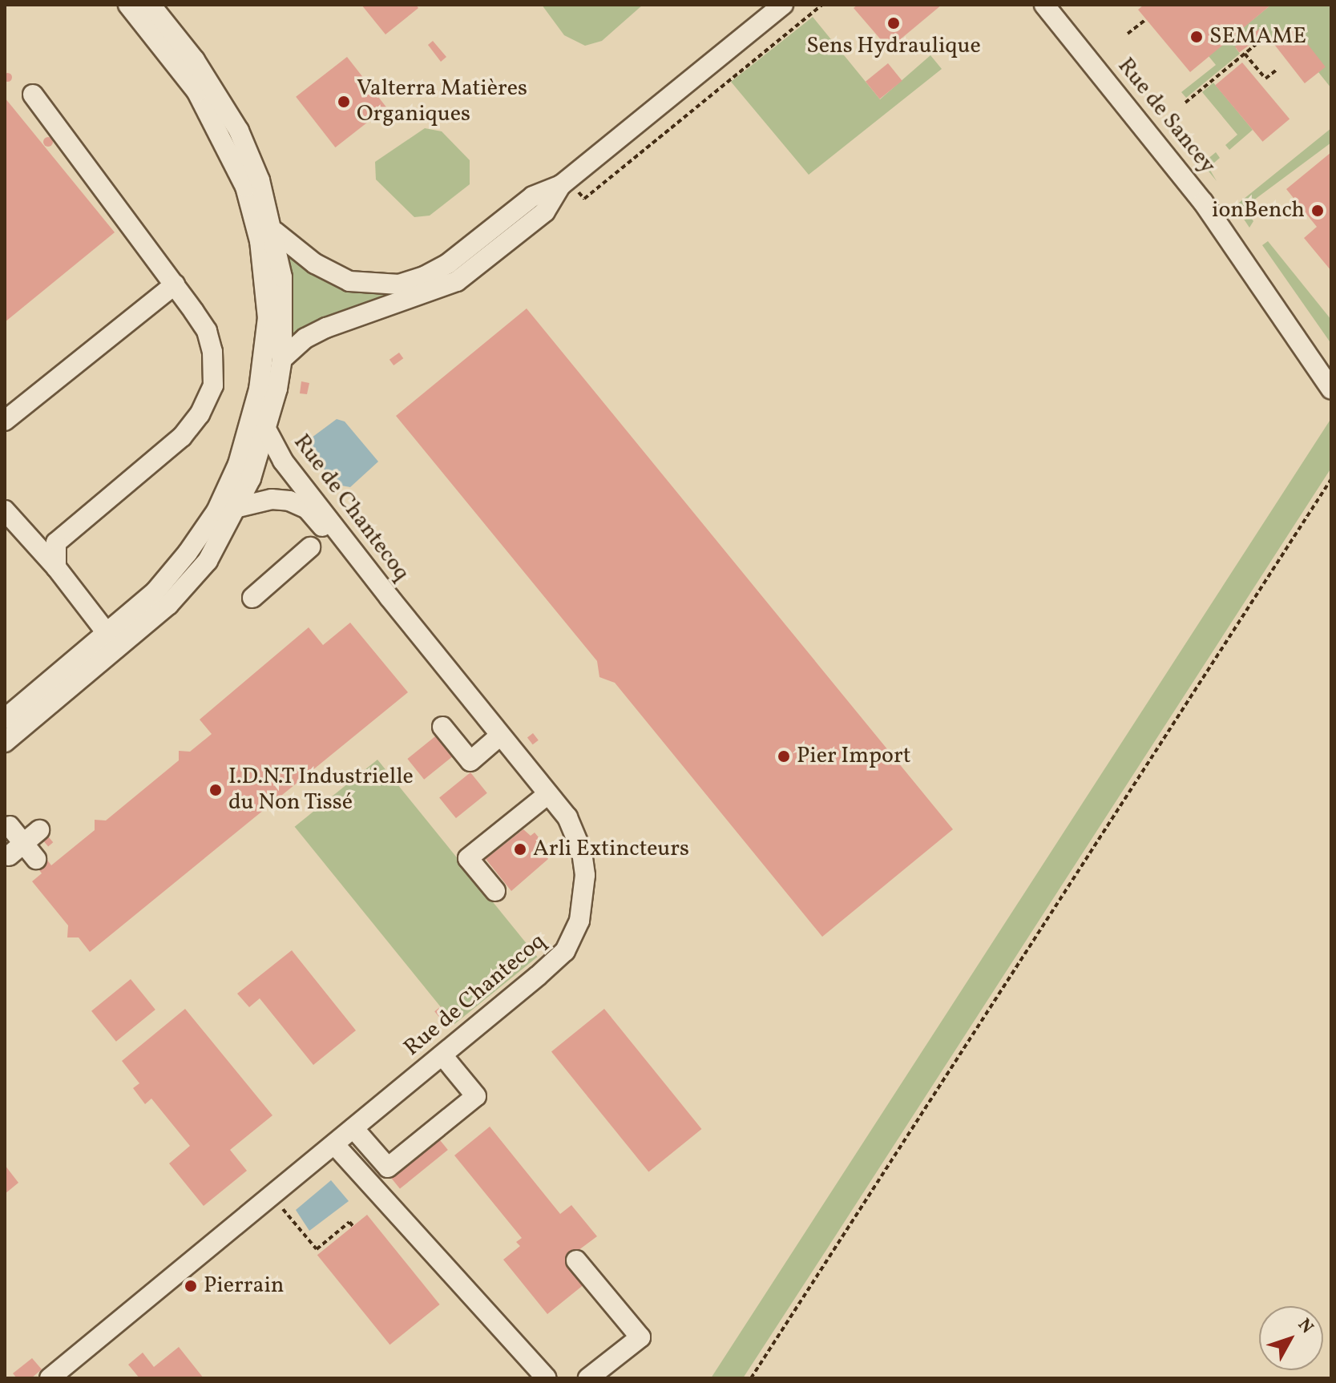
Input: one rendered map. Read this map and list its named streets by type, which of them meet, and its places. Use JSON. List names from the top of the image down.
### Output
{
  "streets": {
    "street": ["Rue de Sancey", "Rue de Chantecoq"]
  },
  "places": [
    "Sens Hydraulique",
    "SEMAME",
    "Valterra Matières Organiques",
    "ionBench",
    "Pier Import",
    "I.D.N.T Industrielle du Non Tissé",
    "Arli Extincteurs",
    "Pierrain"
  ],
  "north": "top right"
}
